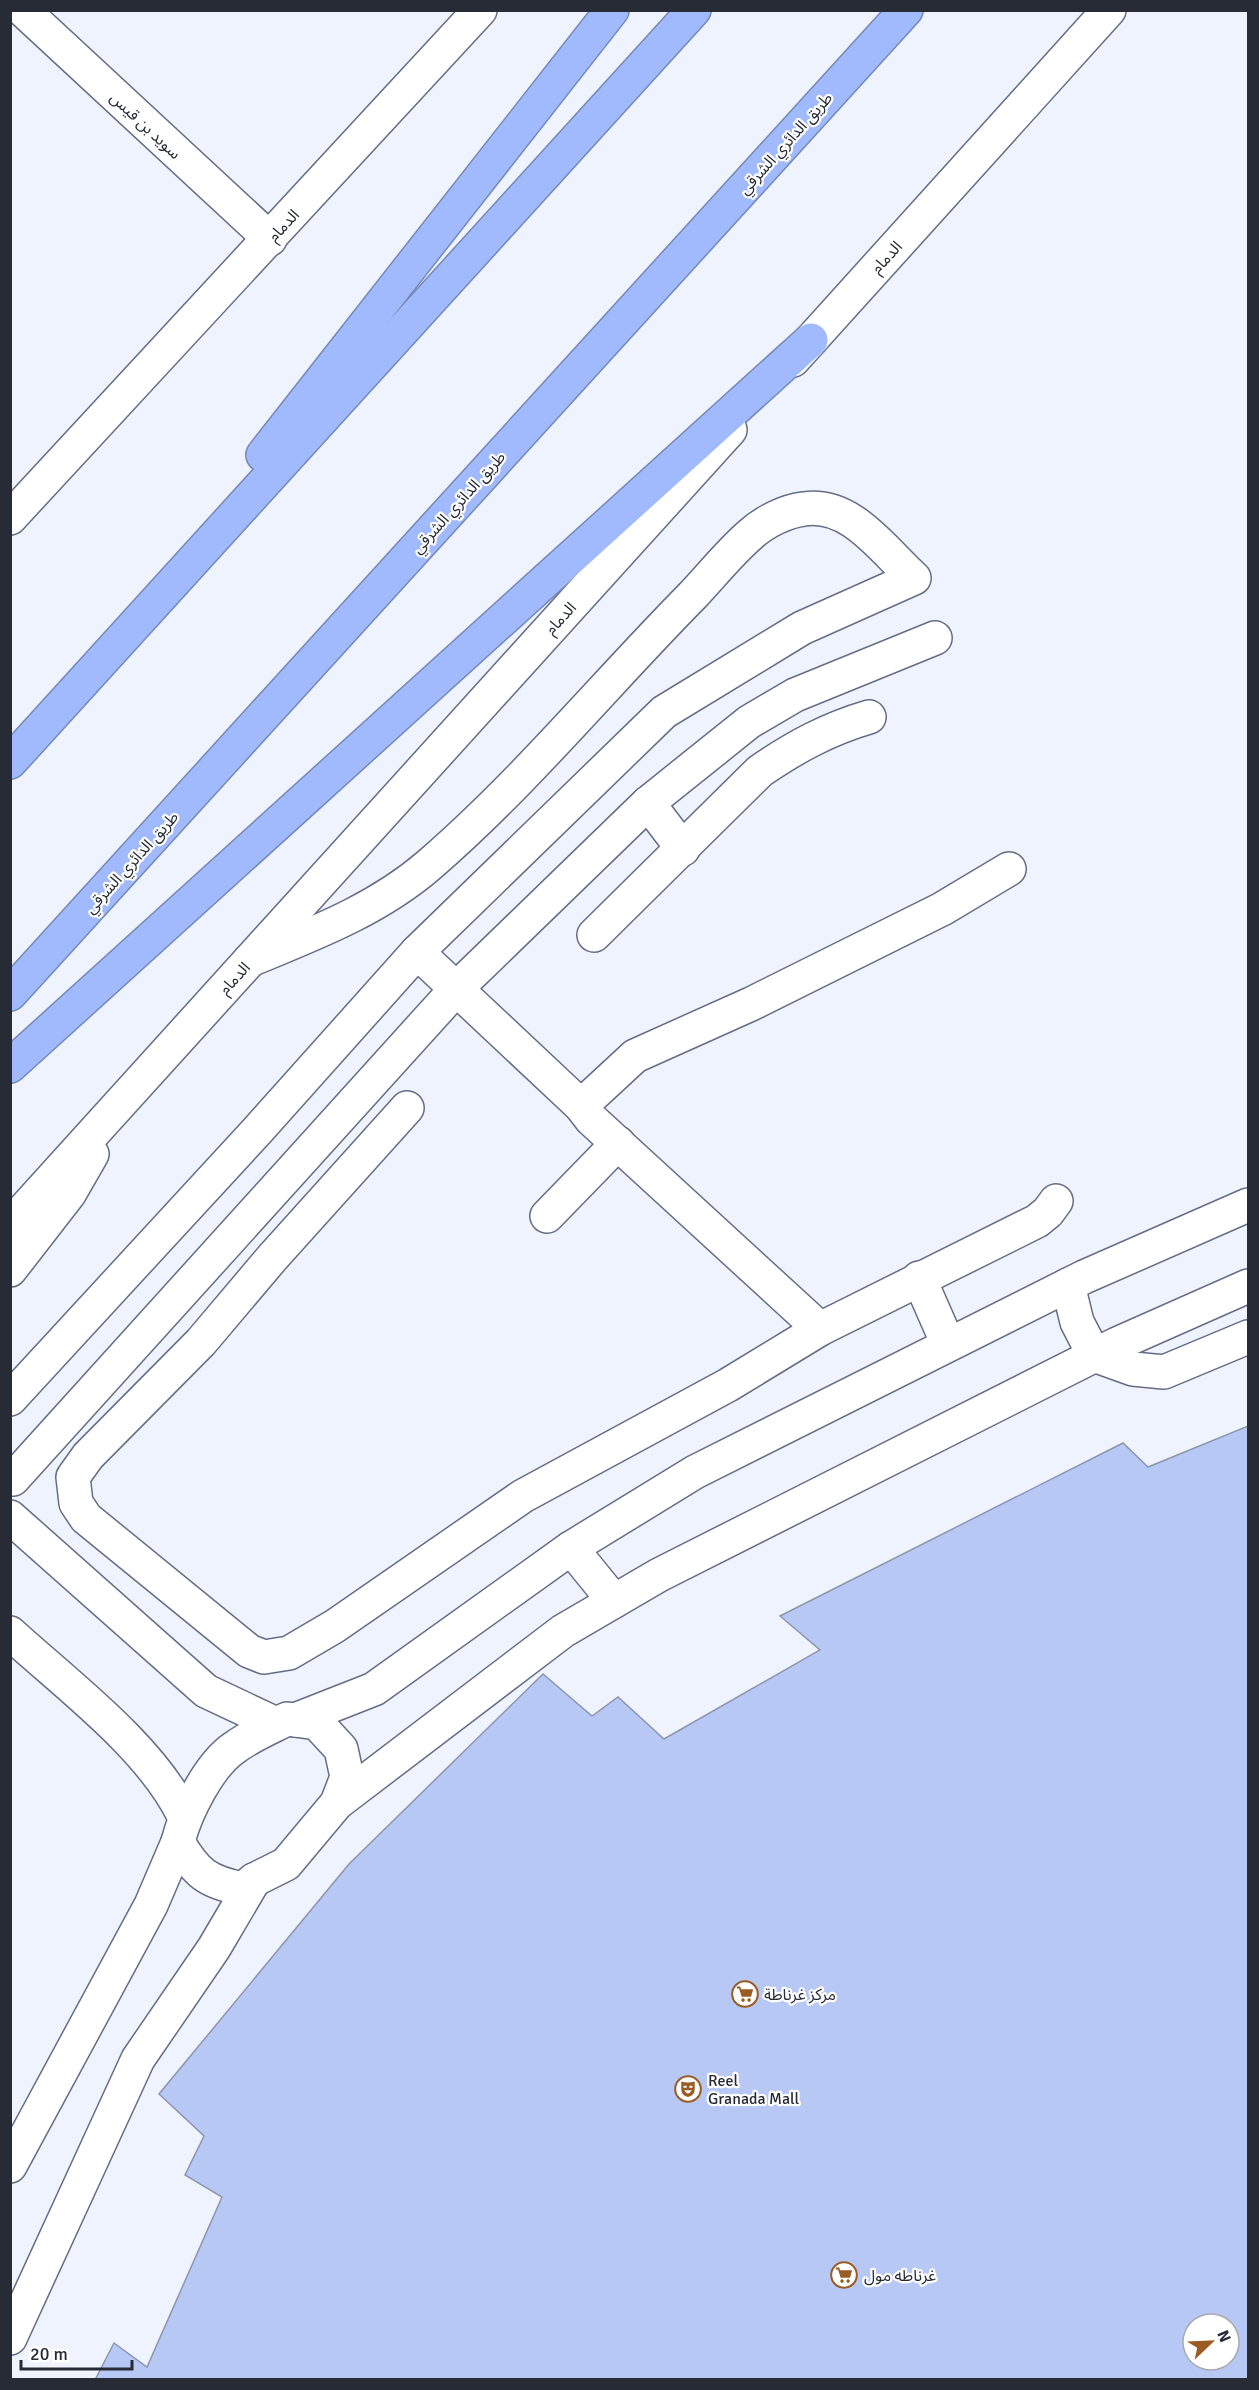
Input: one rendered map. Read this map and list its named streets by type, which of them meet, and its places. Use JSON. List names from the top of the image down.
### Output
{
  "streets": {
    "highway": ["طريق الدائري الشرقي"],
    "street": ["سويد بن قيس", "الدمام"]
  },
  "crossings": [
    ["سويد بن قيس", "الدمام"]
  ],
  "places": {
    "supermarket": ["مركز غرناطة", "غرناطه مول"],
    "theatre": ["Reel Granada Mall"]
  },
  "scale_bar": "20 m",
  "north": "top right"
}
